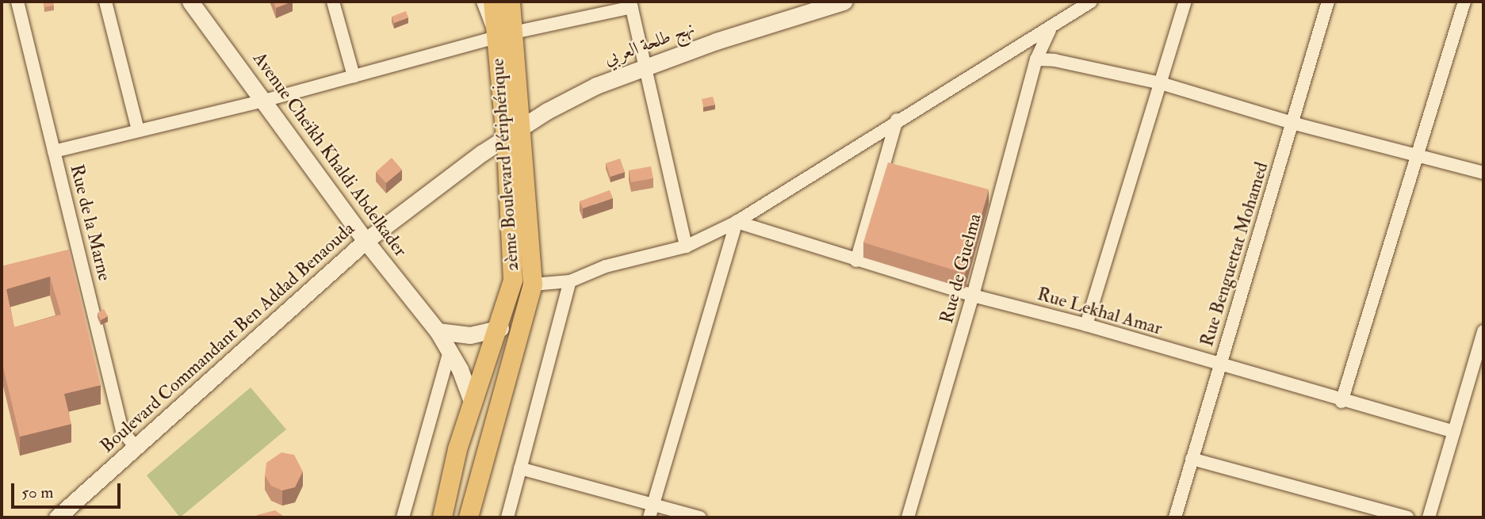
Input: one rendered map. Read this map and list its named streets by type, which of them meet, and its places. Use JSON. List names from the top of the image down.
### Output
{
  "streets": {
    "main road": ["2ème Boulevard Périphérique"],
    "street": [
      "نهج طلحة العربي",
      "Avenue Cheïkh Khaldi Abdelkader",
      "Rue de la Marne",
      "Rue Benguettat Mohamed",
      "Rue de Guelma",
      "Rue Lekhal Amar",
      "Boulevard Commandant Ben Addad Benaouda"
    ]
  },
  "crossings": [
    ["نهج طلحة العربي", "2ème Boulevard Périphérique"],
    ["نهج طلحة العربي", "Boulevard Commandant Ben Addad Benaouda"],
    ["Avenue Cheïkh Khaldi Abdelkader", "2ème Boulevard Périphérique"],
    ["Avenue Cheïkh Khaldi Abdelkader", "Boulevard Commandant Ben Addad Benaouda"],
    ["Rue de la Marne", "Boulevard Commandant Ben Addad Benaouda"],
    ["Rue Benguettat Mohamed", "Rue Lekhal Amar"],
    ["Rue de Guelma", "Rue Lekhal Amar"]
  ],
  "scale_bar": "50 m"
}
